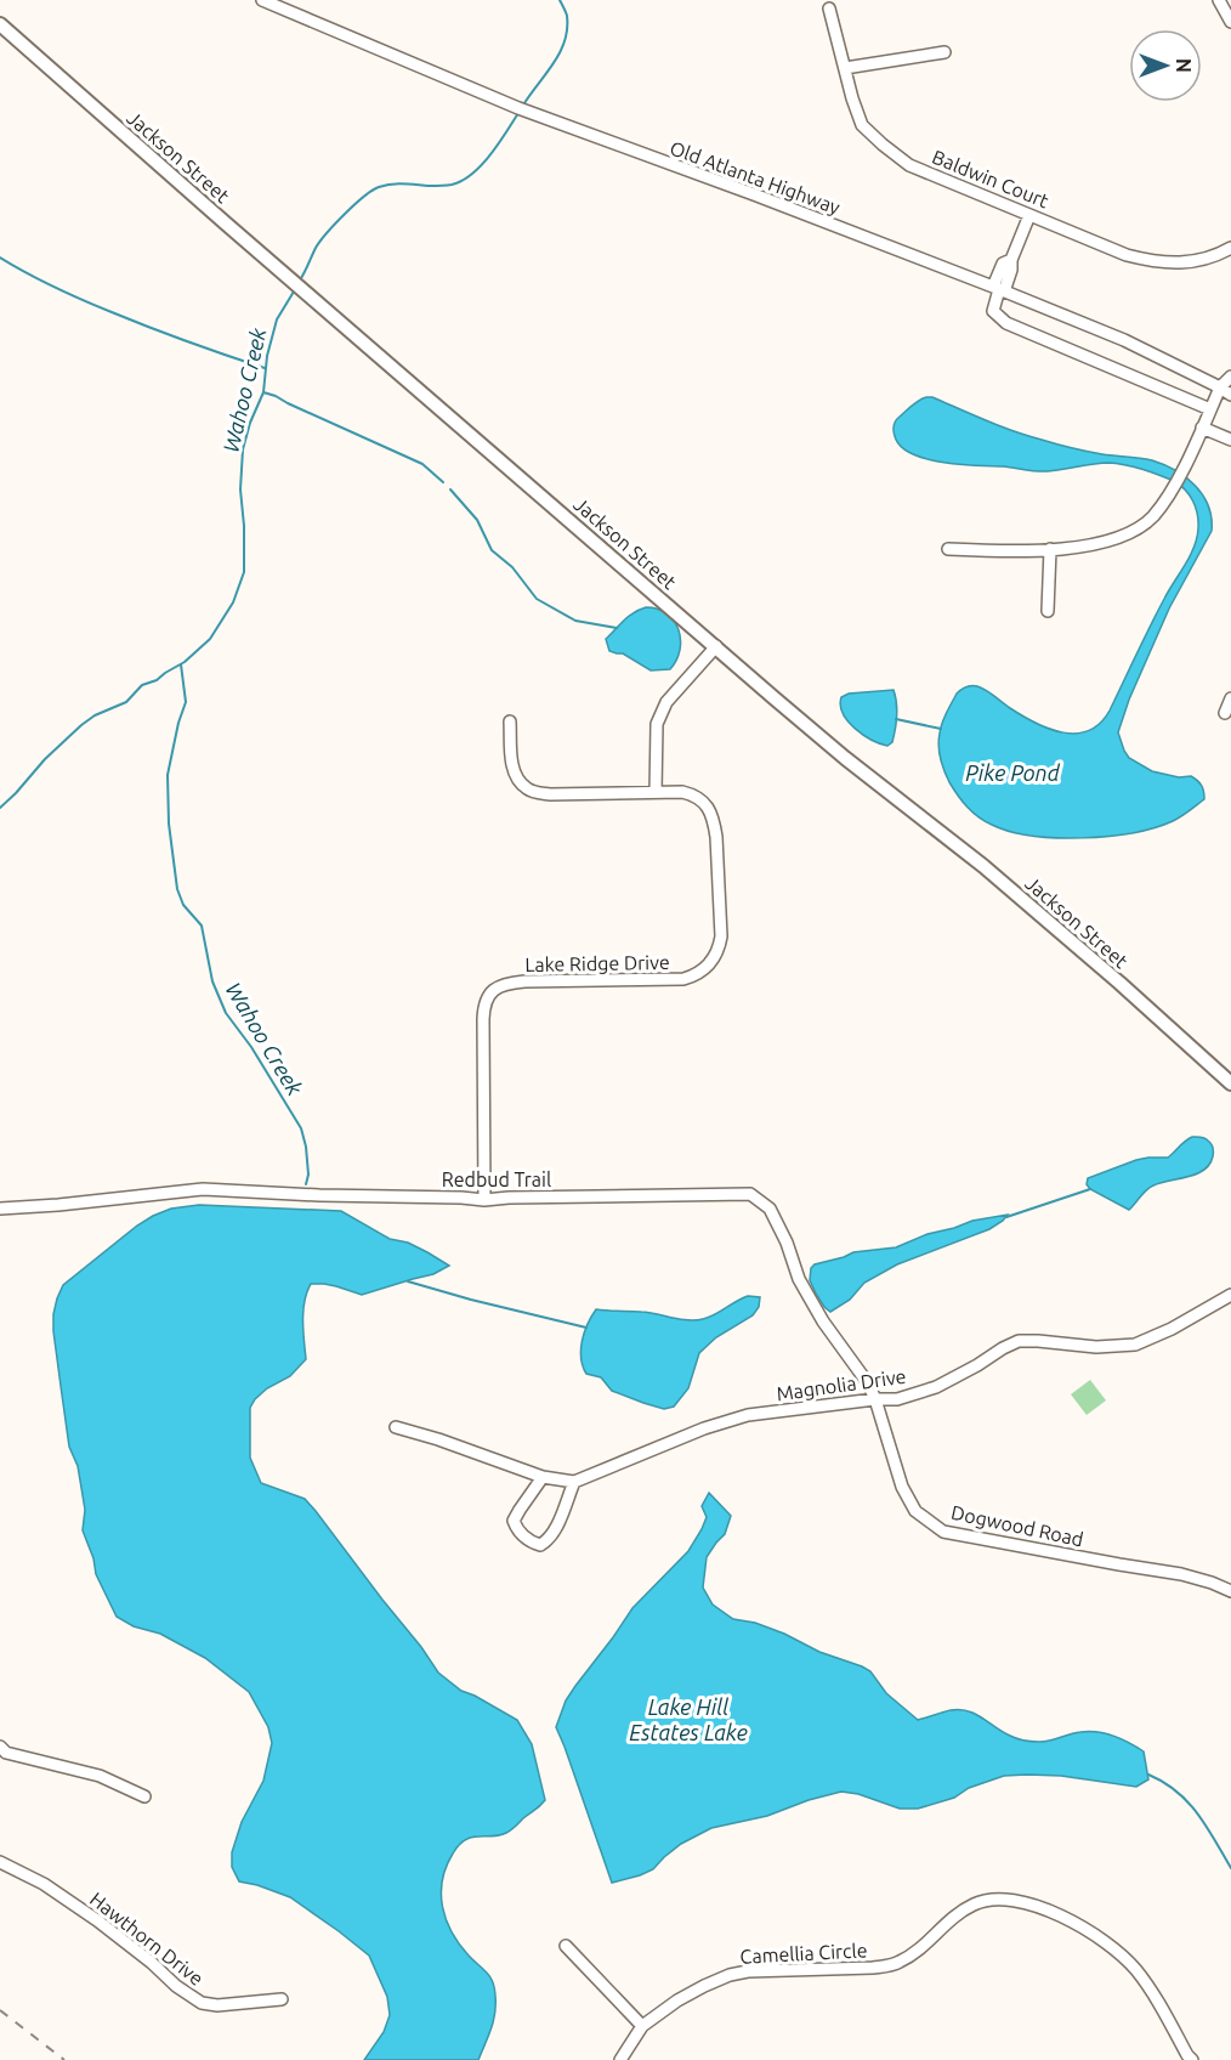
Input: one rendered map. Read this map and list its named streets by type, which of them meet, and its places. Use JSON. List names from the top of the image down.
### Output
{
  "streets": {
    "main road": ["Jackson Street"],
    "street": [
      "Old Atlanta Highway",
      "Baldwin Court",
      "Lake Ridge Drive",
      "Redbud Trail",
      "Magnolia Drive",
      "Dogwood Road",
      "Hawthorn Drive",
      "Camellia Circle"
    ]
  },
  "crossings": [
    ["Lake Ridge Drive", "Redbud Trail"],
    ["Redbud Trail", "Magnolia Drive"],
    ["Redbud Trail", "Dogwood Road"],
    ["Magnolia Drive", "Dogwood Road"]
  ],
  "water": ["Wahoo Creek", "Pike Pond", "Lake Hill Estates Lake"],
  "north": "right"
}
